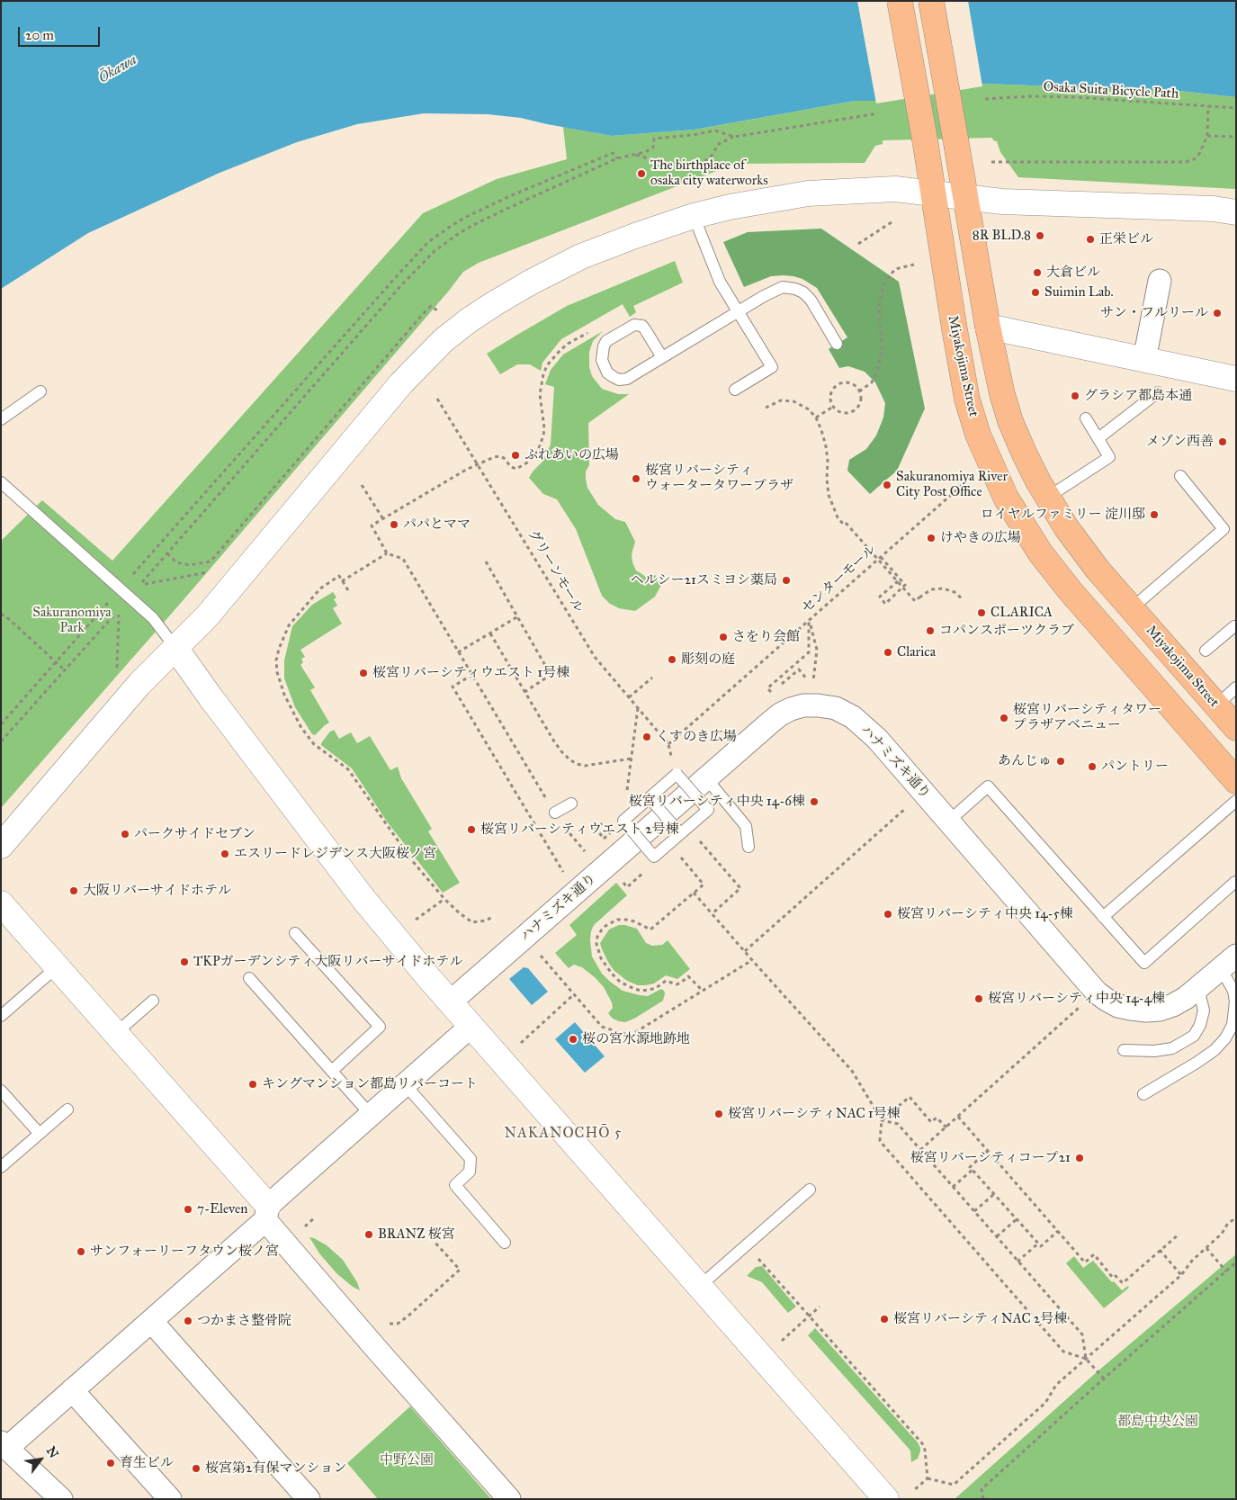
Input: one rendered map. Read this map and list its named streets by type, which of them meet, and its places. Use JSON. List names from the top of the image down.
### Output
{
  "streets": {
    "main road": ["Miyakojima Street"],
    "street": ["ハナミズキ通り"],
    "path": ["Osaka Suita Bicycle Path", "グリーンモール", "センターモール"]
  },
  "crossings": [
    ["グリーンモール", "センターモール"]
  ],
  "districts": ["NAKANOCHŌ 5"],
  "water": ["Ōkawa"],
  "parks": ["Sakuranomiya Park", "都島中央公園", "中野公園"],
  "places": [
    "The birthplace of osaka city waterworks",
    "8R BLD.8",
    "正栄ビル",
    "大倉ビル",
    "Suimin Lab.",
    "サン・フルリール",
    "グラシア都島本通",
    "メゾン西善",
    "ふれあいの広場",
    "桜宮リバーシティ ウォータータワープラザ",
    "Sakuranomiya River City Post Office",
    "ロイヤルファミリー 淀川邸",
    "パパとママ",
    "けやきの広場",
    "ヘルシー21スミヨシ薬局",
    "CLARICA",
    "コパンスポーツクラブ",
    "さをり会館",
    "Clarica",
    "彫刻の庭",
    "桜宮リバーシティウエスト 1号棟",
    "桜宮リバーシティタワー プラザアベニュー",
    "くすのき広場",
    "あんじゅ",
    "パントリー",
    "桜宮リバーシティ中央 14-6棟",
    "桜宮リバーシティウエスト 2号棟",
    "パークサイドセブン",
    "エスリードレジデンス大阪桜ノ宮",
    "大阪リバーサイドホテル",
    "桜宮リバーシティ中央 14-5棟",
    "TKPガーデンシティ大阪リバーサイドホテル",
    "桜宮リバーシティ中央 14-4棟",
    "桜の宮水源地跡地",
    "キングマンション都島リバーコート",
    "桜宮リバーシティNAC 1号棟",
    "桜宮リバーシティコープ21",
    "7-Eleven",
    "BRANZ 桜宮",
    "サンフォーリーフタウン桜ノ宮",
    "桜宮リバーシティNAC 2号棟",
    "つかまさ整骨院",
    "育生ビル",
    "桜宮第2有保マンション"
  ],
  "scale_bar": "20 m",
  "north": "top right"
}
